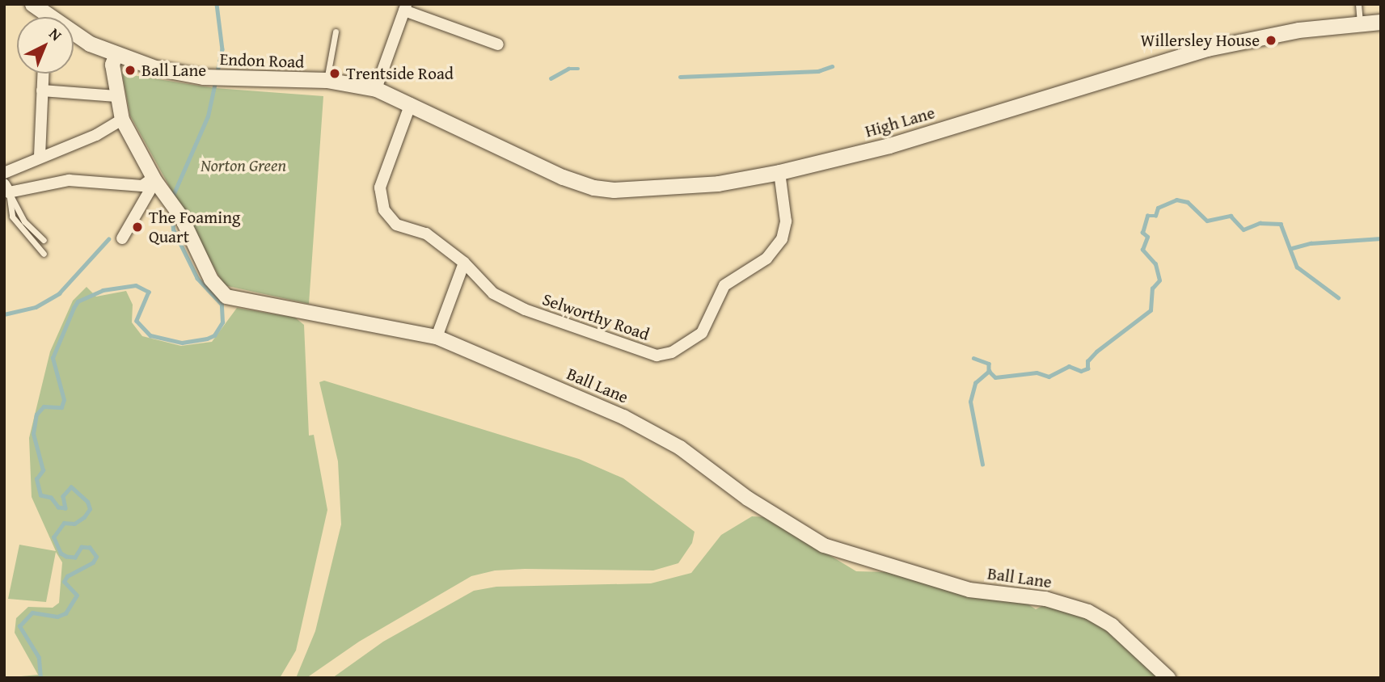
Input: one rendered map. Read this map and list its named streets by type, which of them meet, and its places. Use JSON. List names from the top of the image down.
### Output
{
  "streets": {
    "main road": ["Endon Road", "High Lane"],
    "street": ["Selworthy Road", "Ball Lane"]
  },
  "crossings": [
    ["Endon Road", "High Lane"],
    ["Endon Road", "Selworthy Road"],
    ["Endon Road", "Ball Lane"],
    ["High Lane", "Selworthy Road"]
  ],
  "parks": ["Norton Green"],
  "places": [
    "Willersley House",
    "Ball Lane",
    "Trentside Road",
    "The Foaming Quart"
  ],
  "north": "top right"
}
